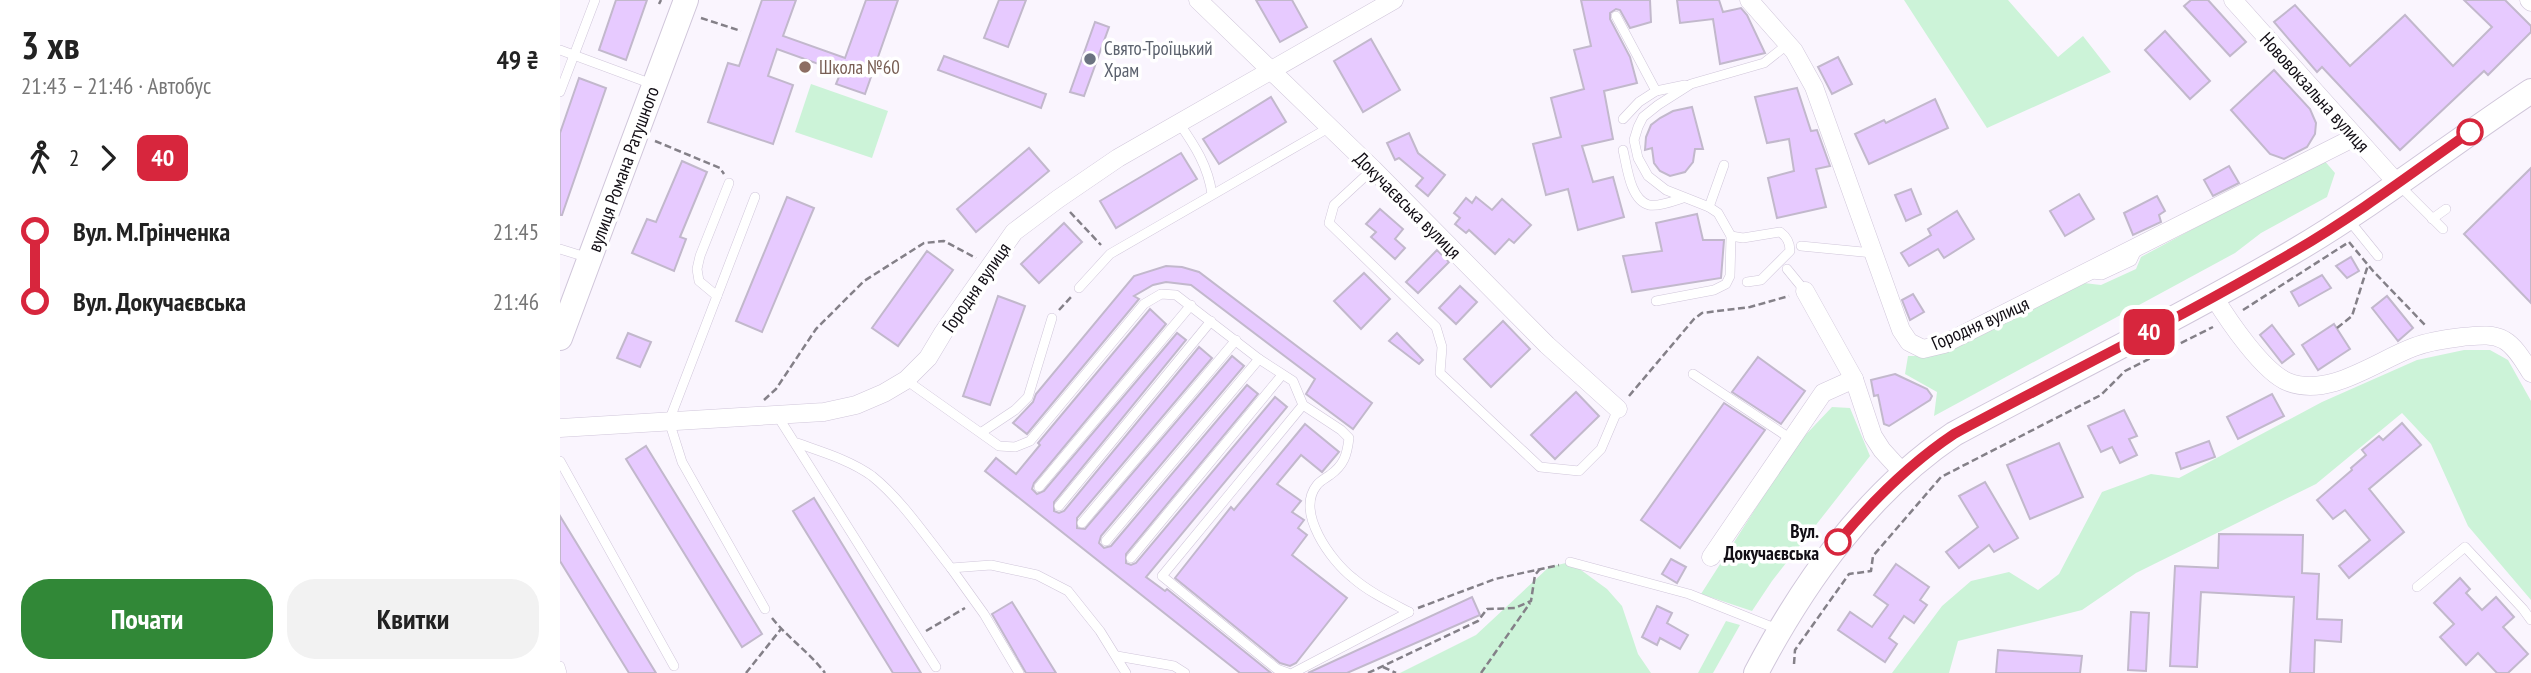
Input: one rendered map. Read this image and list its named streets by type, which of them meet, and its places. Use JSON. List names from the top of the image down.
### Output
{
  "streets": {
    "main road": ["вулиця Романа Ратушного"],
    "street": ["Нововокзальна вулиця", "Докучаєвська вулиця", "Городня вулиця"]
  },
  "crossings": [
    ["Нововокзальна вулиця", "Городня вулиця"],
    ["Докучаєвська вулиця", "Городня вулиця"]
  ],
  "places": ["Свято-Троїцький Храм", "Школа №60", "Вул. Докучаєвська"],
  "lines": ["bus line 40"],
  "page": {
    "heading": ["3 хв", "21:43 – 21:46 · Автобус", "49 ₴"],
    "on_map": "40",
    "legs": ["2", "40"],
    "list": [
      {
        "name": "Вул. М.Грінченка",
        "value": "21:45"
      },
      {
        "name": "Вул. Докучаєвська",
        "value": "21:46"
      }
    ],
    "buttons": ["Почати", "Квитки"]
  }
}
